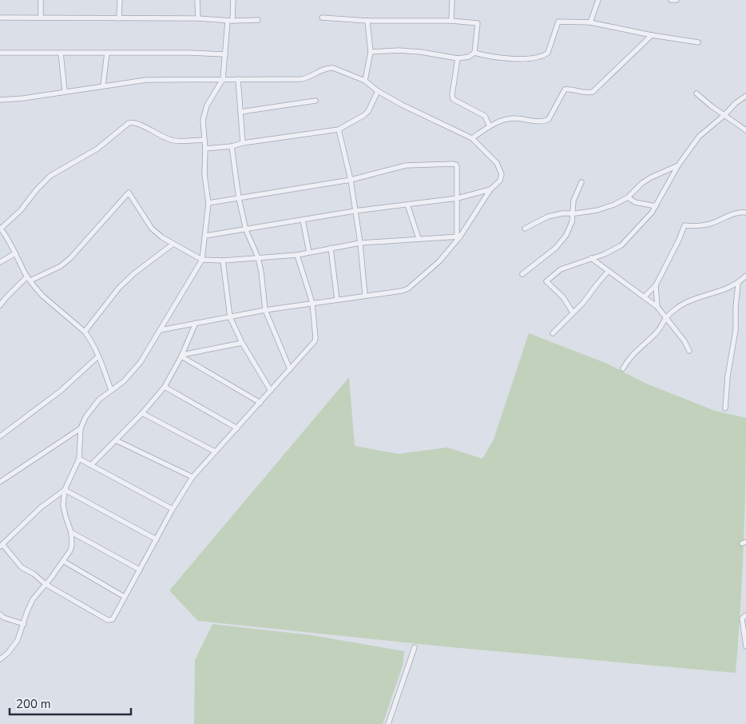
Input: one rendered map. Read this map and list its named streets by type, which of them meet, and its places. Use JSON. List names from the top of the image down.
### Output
{
  "scale_bar": "200 m"
}
